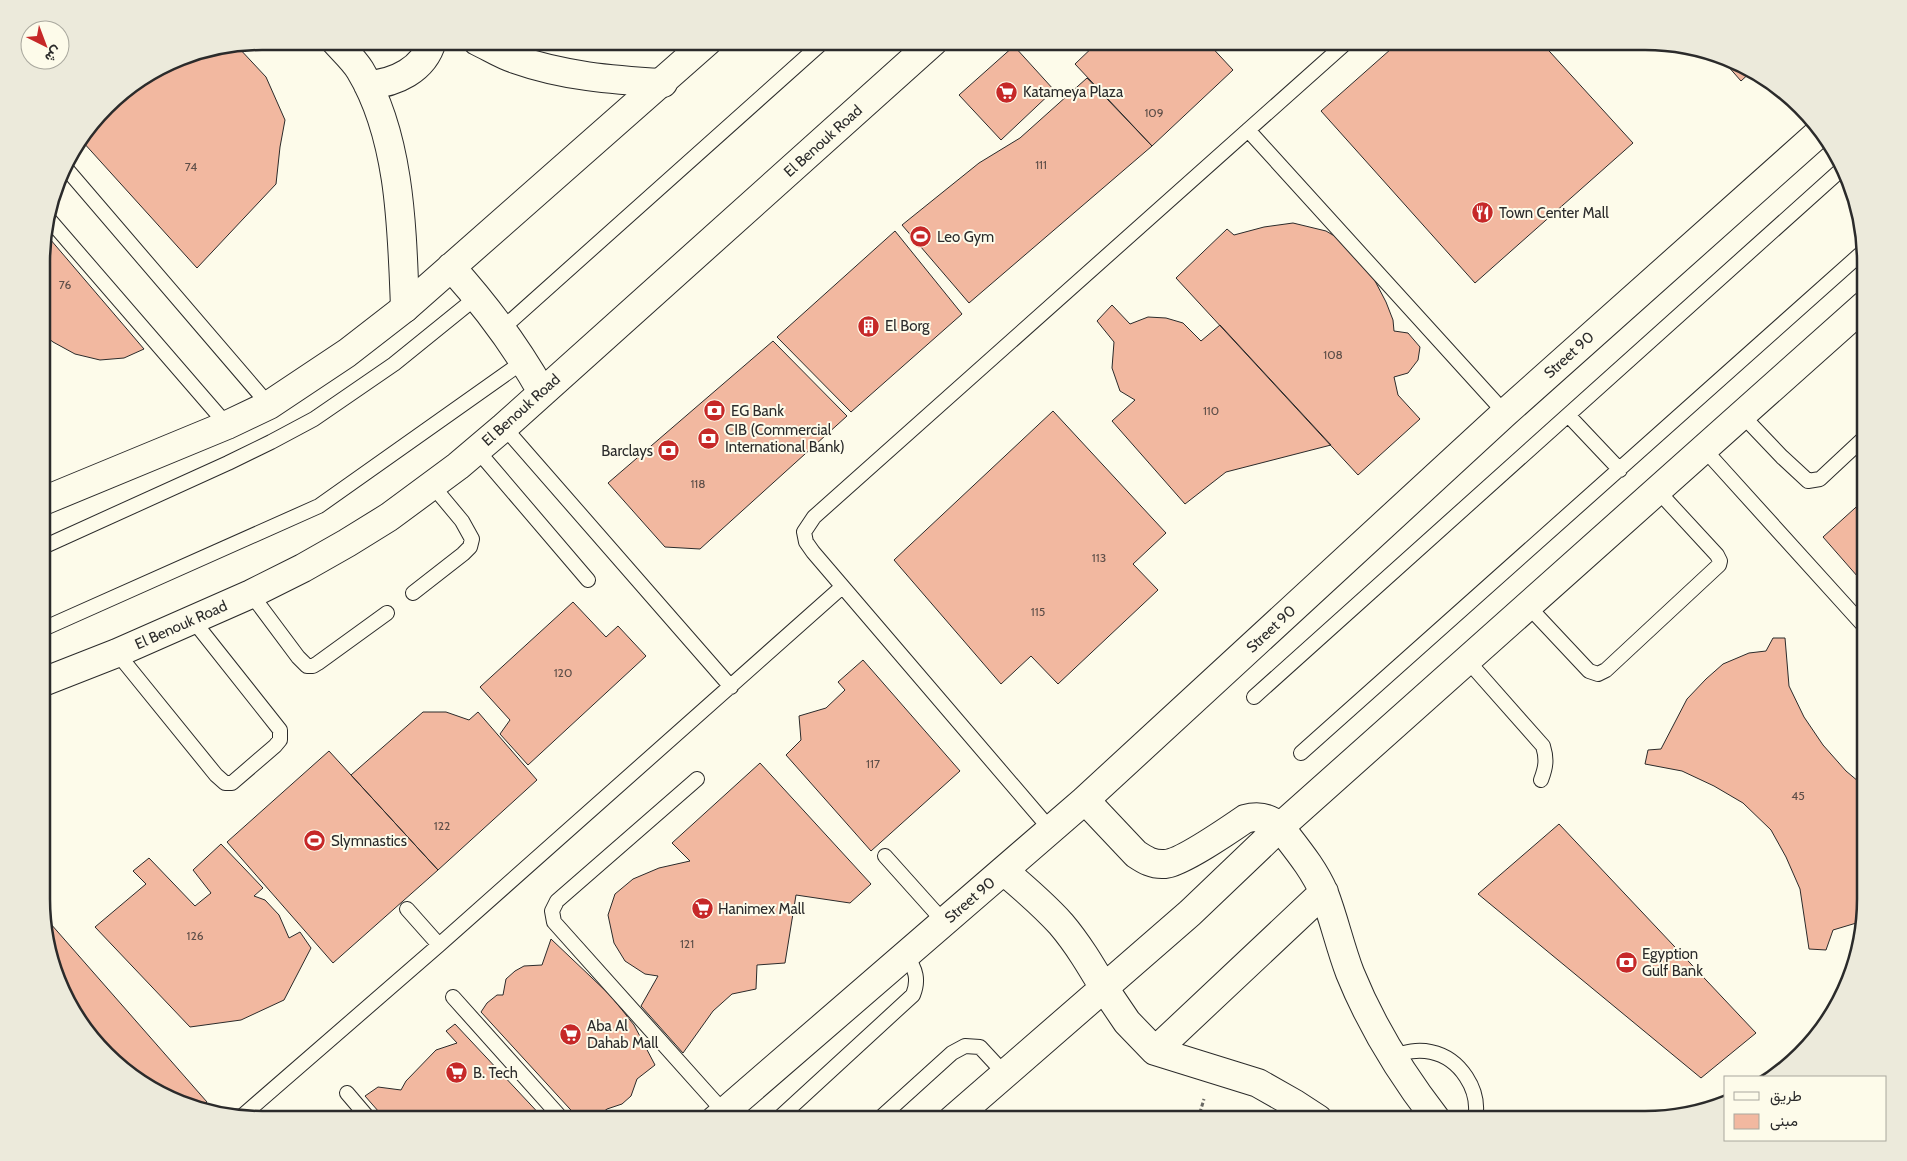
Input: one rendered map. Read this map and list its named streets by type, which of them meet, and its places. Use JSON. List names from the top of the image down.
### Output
{
  "streets": {
    "street": ["El Benouk Road", "Street 90"]
  },
  "places": {
    "supermarket": [
      "Katameya Plaza",
      "Hanimex Mall",
      "Aba Al Dahab Mall",
      "B. Tech"
    ],
    "restaurant": ["Town Center Mall"],
    "sports": ["Leo Gym", "Slymnastics"],
    "building": ["El Borg"],
    "bank": [
      "EG Bank",
      "CIB (Commercial International Bank)",
      "Barclays",
      "Egyption Gulf Bank"
    ]
  },
  "house_numbers": [
    "109",
    "111",
    "74",
    "76",
    "108",
    "110",
    "118",
    "113",
    "115",
    "120",
    "117",
    "45",
    "122",
    "126",
    "121"
  ],
  "legend": ["طريق", "مبنى"],
  "north": "bottom right"
}
